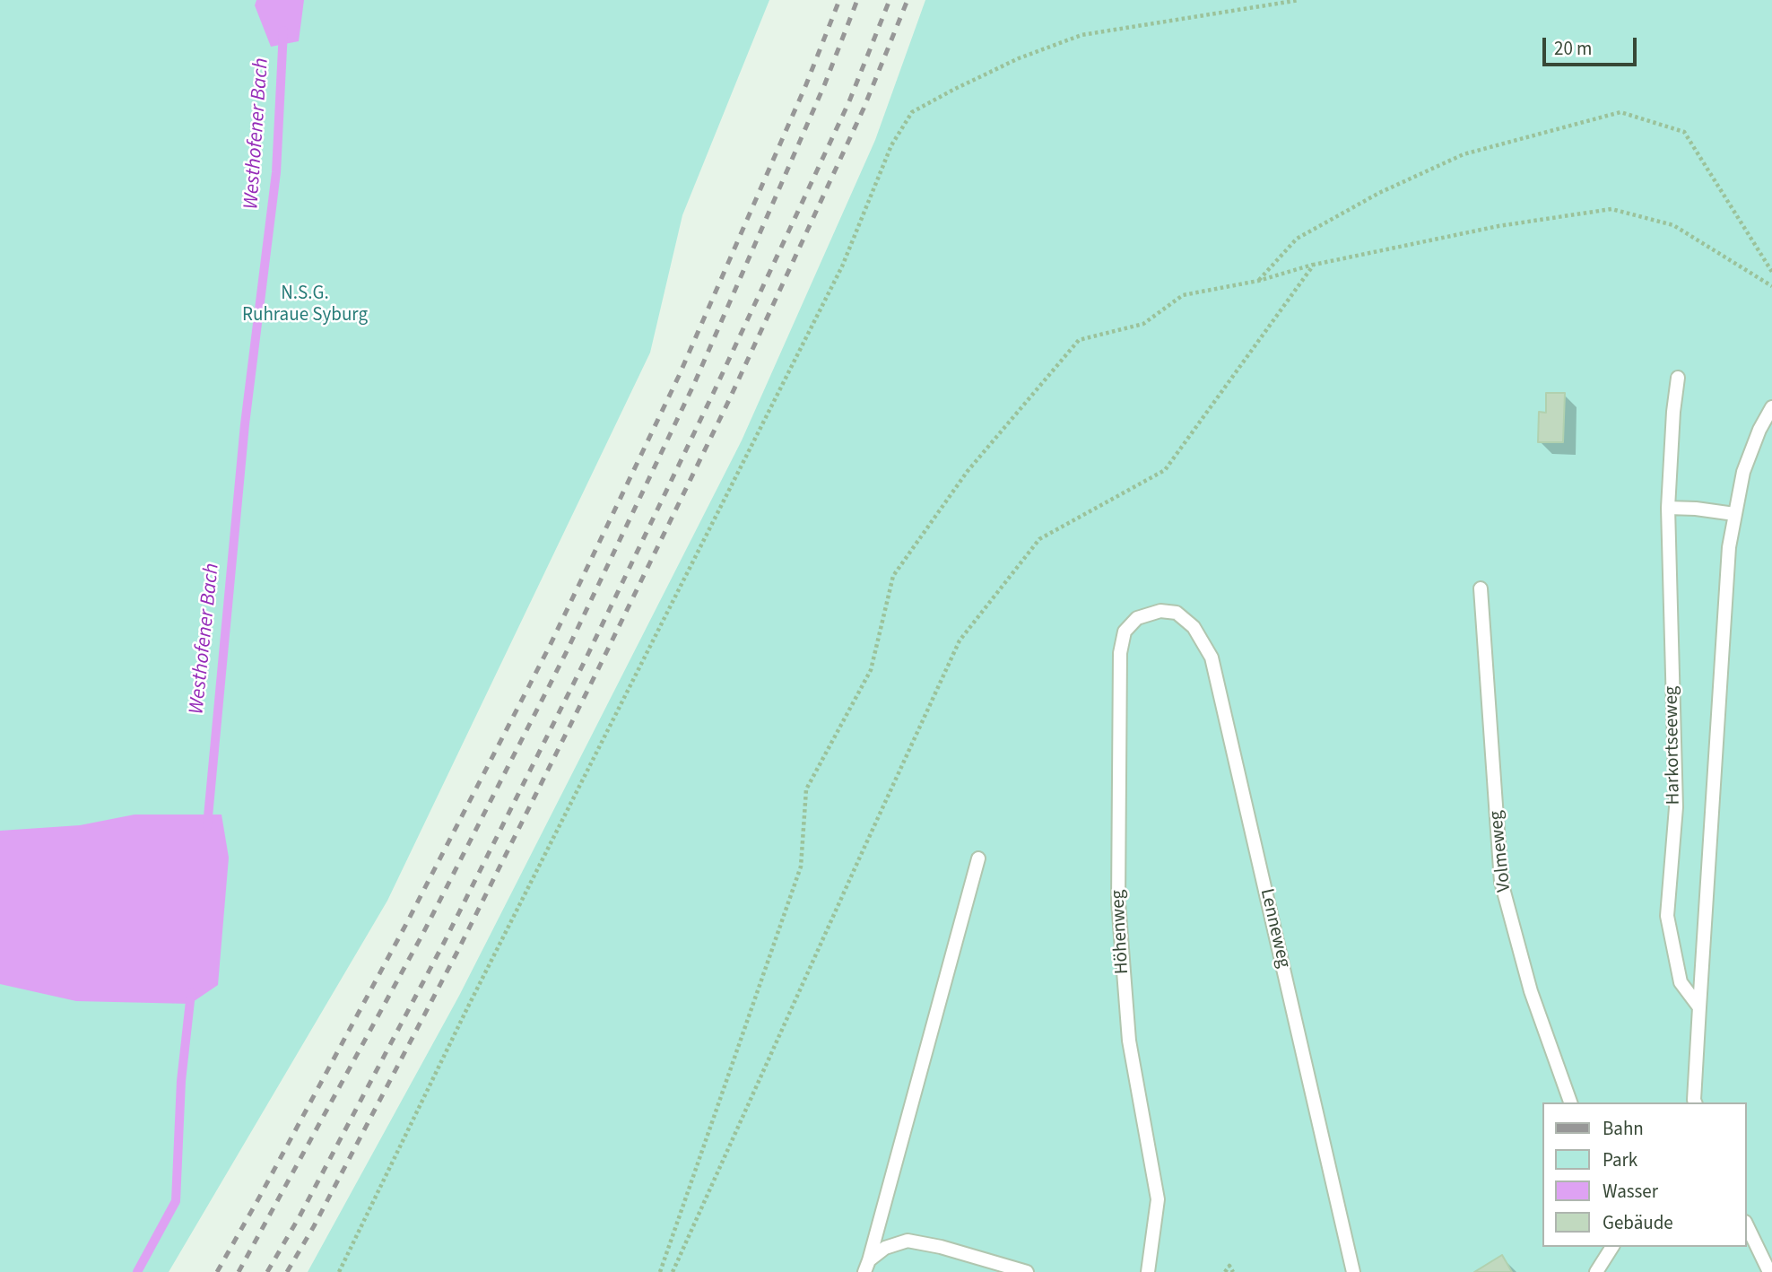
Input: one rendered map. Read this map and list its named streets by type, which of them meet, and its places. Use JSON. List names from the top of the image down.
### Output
{
  "streets": {
    "lane": [
      "Harkortseeweg",
      "Volmeweg",
      "Lenneweg",
      "Höhenweg"
    ]
  },
  "crossings": [
    ["Lenneweg", "Höhenweg"]
  ],
  "water": ["Westhofener Bach"],
  "parks": ["N.S.G. Ruhraue Syburg"],
  "legend": [
    "Bahn",
    "Park",
    "Wasser",
    "Gebäude"
  ],
  "scale_bar": "20 m"
}
